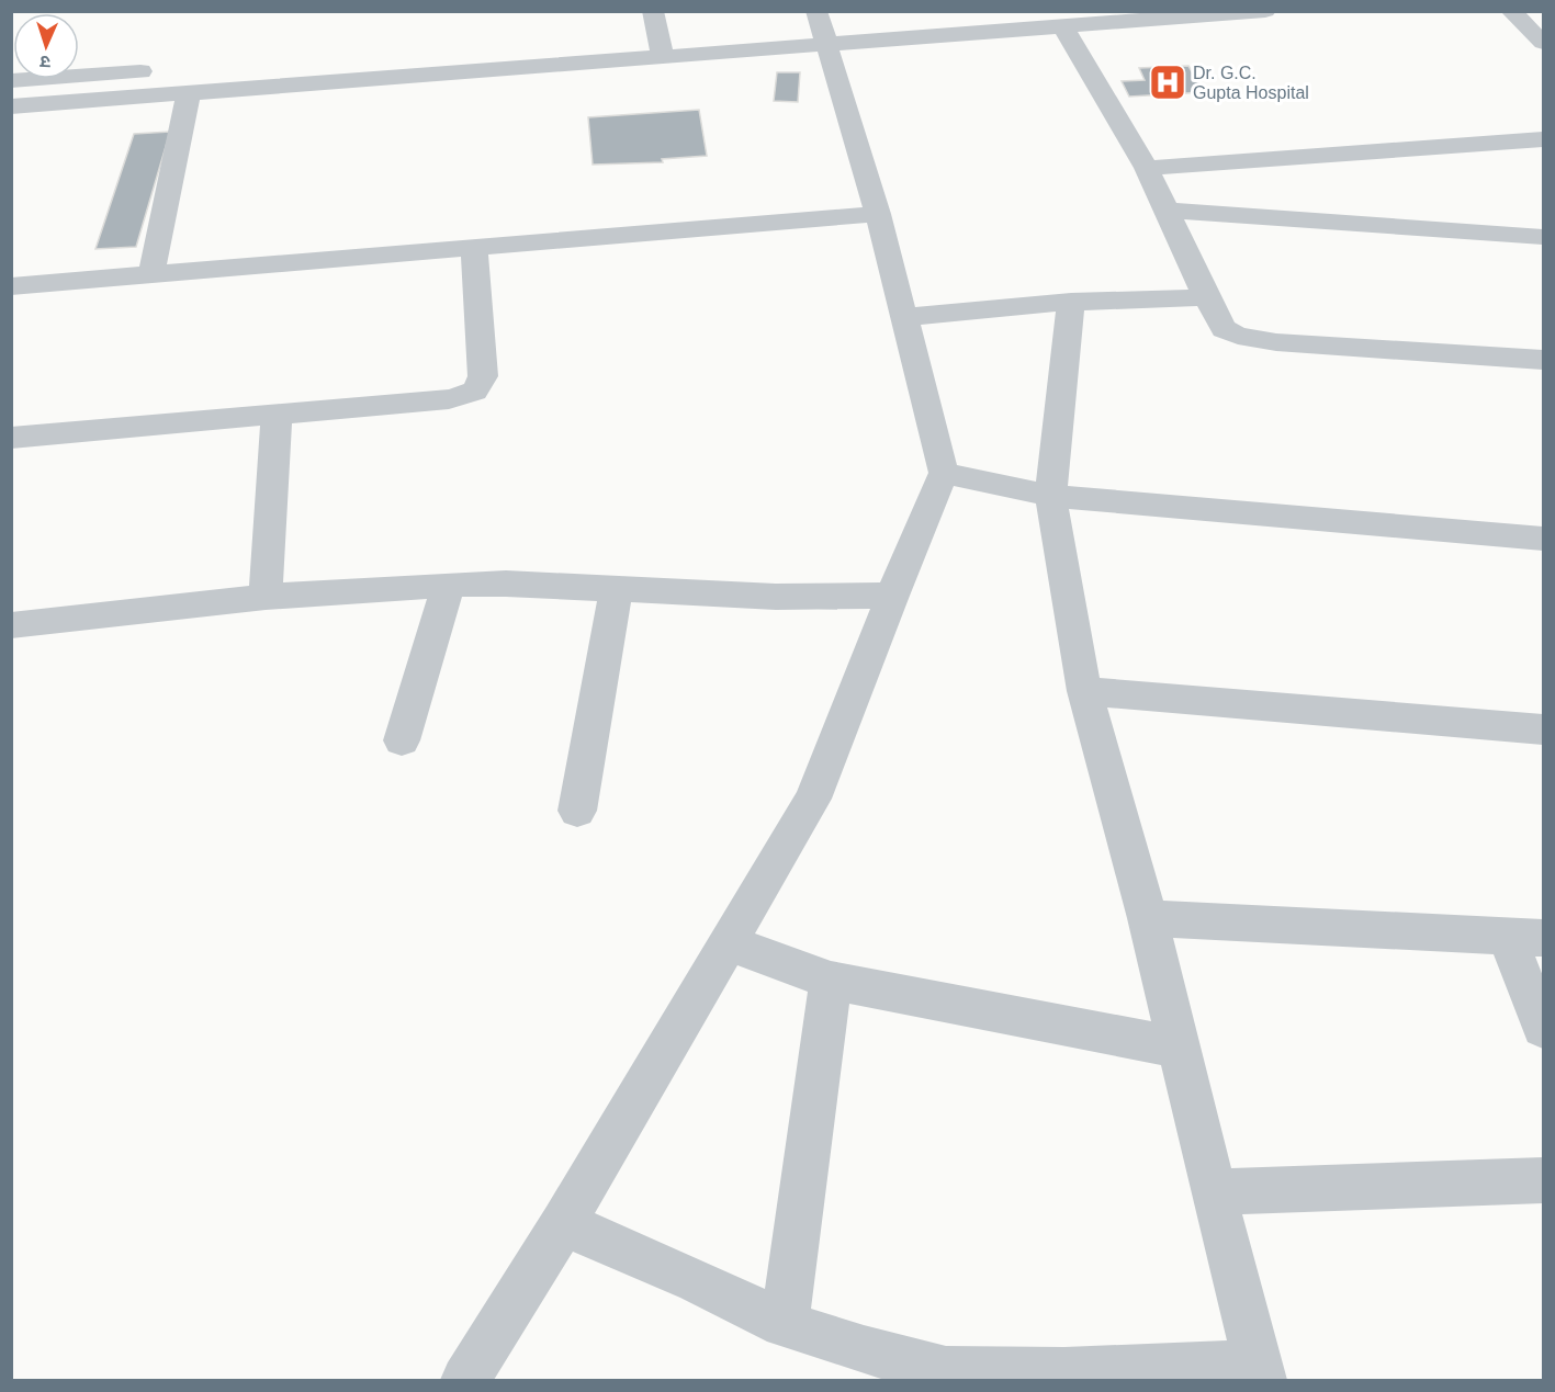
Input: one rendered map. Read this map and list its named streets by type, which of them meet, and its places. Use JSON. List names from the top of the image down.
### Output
{
  "places": {
    "hospital": ["Dr. G.C. Gupta Hospital"]
  },
  "north": "bottom"
}
